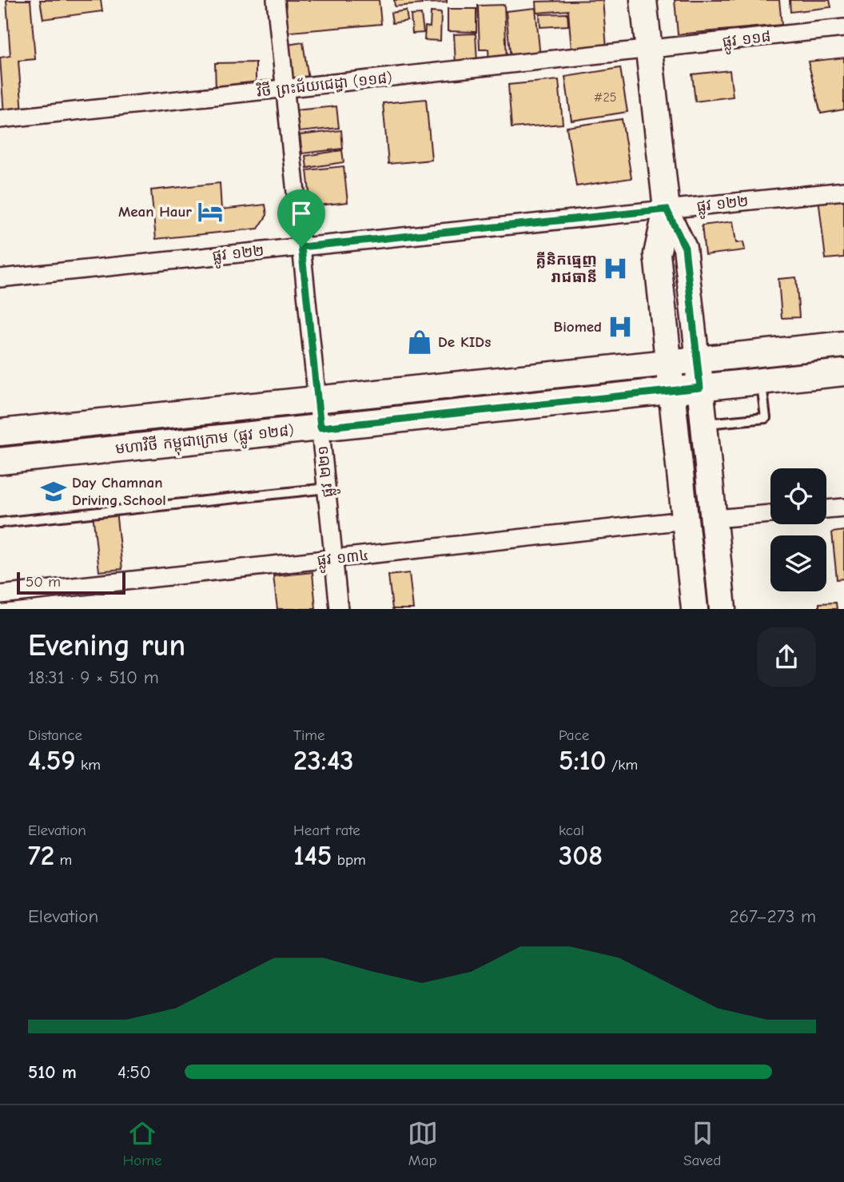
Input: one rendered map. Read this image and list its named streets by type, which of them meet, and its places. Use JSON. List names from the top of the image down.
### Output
{
  "streets": {
    "main road": ["មហាវិថី កម្ពុជាក្រោម (ផ្លូវ ១២៨)"],
    "street": [
      "ផ្លូវ ១១៨",
      "វិថី ព្រះជ័យជេដ្ធា (១១៨)",
      "ផ្លូវ ១២២",
      "ផ្លូវ ២២១",
      "ផ្លូវ ១៣៤"
    ]
  },
  "crossings": [
    ["ផ្លូវ ១១៨", "វិថី ព្រះជ័យជេដ្ធា (១១៨)"],
    ["វិថី ព្រះជ័យជេដ្ធា (១១៨)", "ផ្លូវ ២២១"],
    ["ផ្លូវ ១២២", "ផ្លូវ ២២១"],
    ["មហាវិថី កម្ពុជាក្រោម (ផ្លូវ ១២៨)", "ផ្លូវ ២២១"],
    ["ផ្លូវ ២២១", "ផ្លូវ ១៣៤"]
  ],
  "places": {
    "hotel": ["Mean Haur"],
    "hospital": ["គ្លីនិកធ្មេញ រាជធានី", "Biomed"],
    "shop": ["De KIDs"],
    "school or university": ["Day Chamnan Driving School"]
  },
  "house_numbers": ["#25"],
  "scale_bar": "50 m",
  "page": {
    "scale": "50 m",
    "heading": ["Evening run", "18:31 · 9 × 510 m"],
    "stats": [
      ["Distance", "4.59 km"],
      ["Time", "23:43"],
      ["Pace", "5:10 /km"],
      ["Elevation", "72 m"],
      ["Heart rate", "145 bpm"],
      ["kcal", "308"]
    ],
    "chart": ["Elevation", "267–273 m"],
    "list": [
      {
        "name": "510 m",
        "note": "4:50"
      }
    ],
    "tabs": ["Home", "Map", "Saved"]
  }
}
